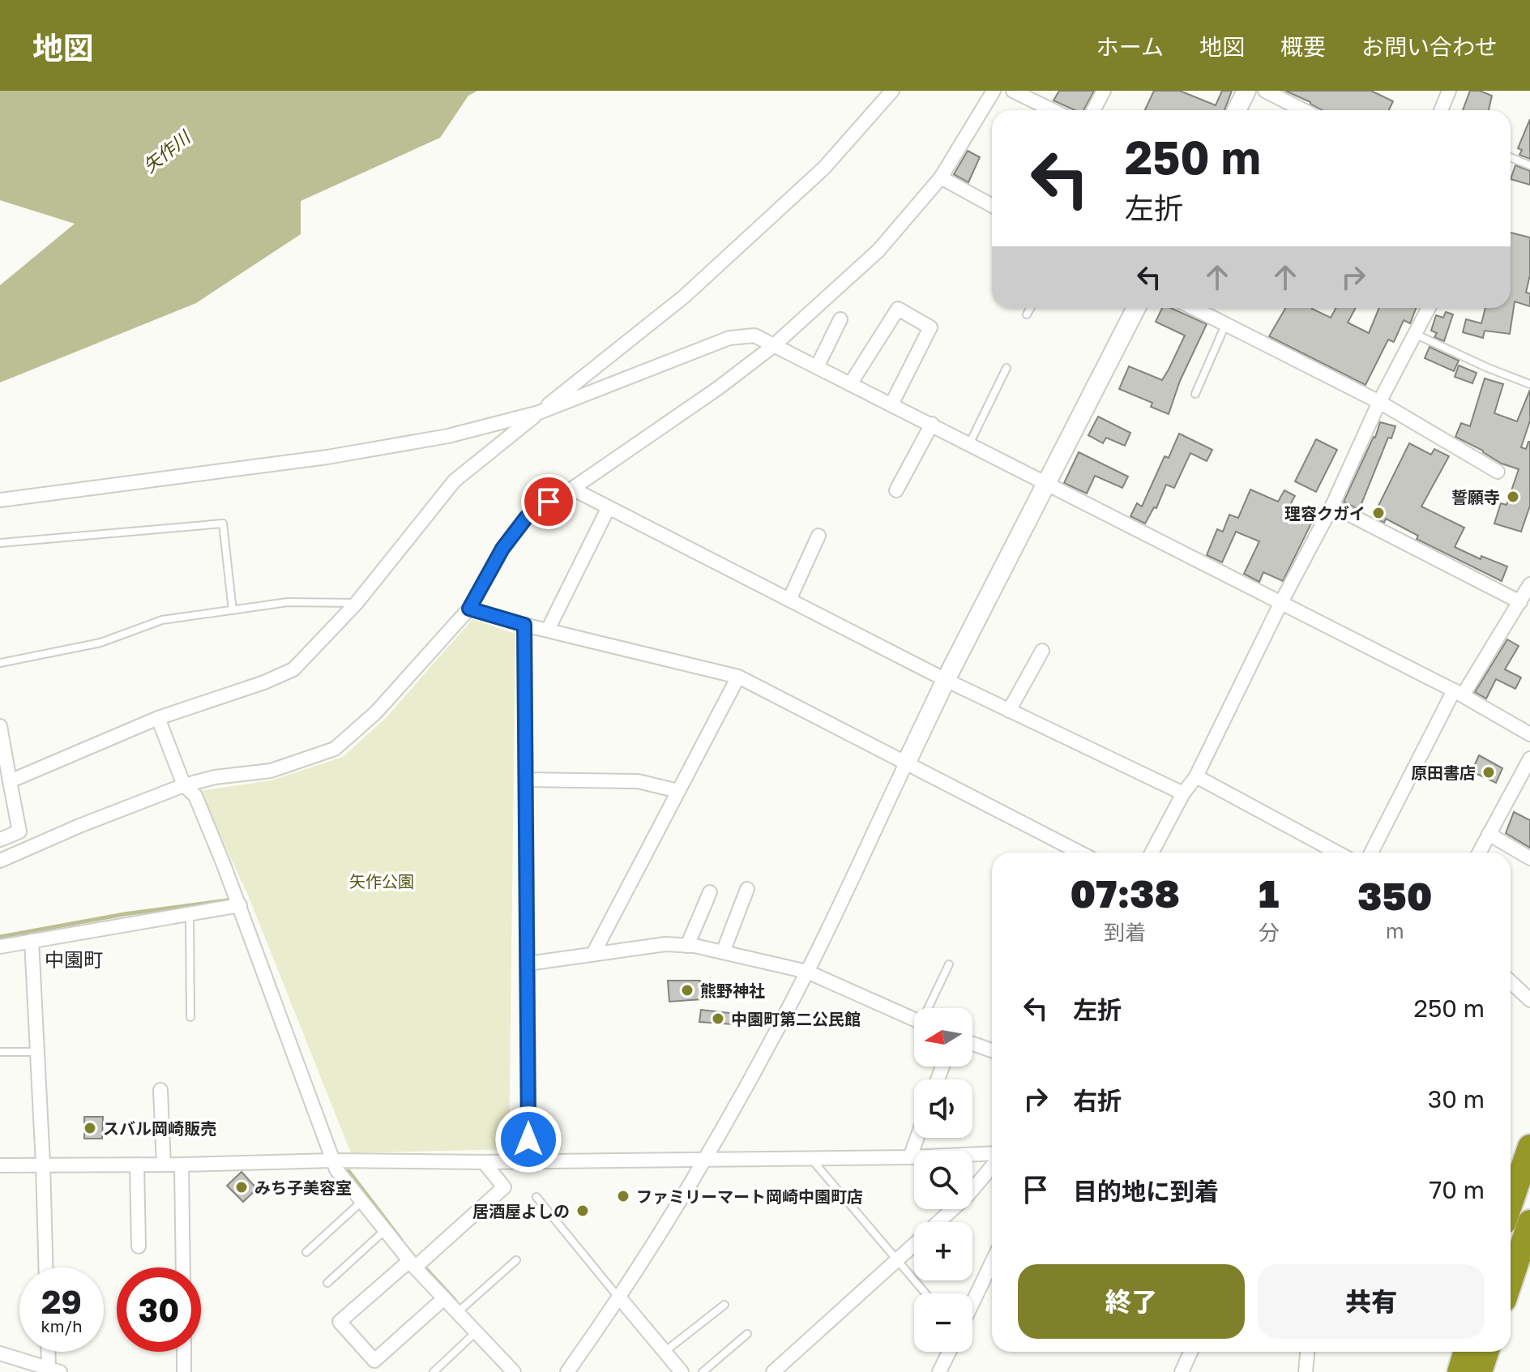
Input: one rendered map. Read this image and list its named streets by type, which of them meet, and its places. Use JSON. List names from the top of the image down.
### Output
{
  "districts": ["中園町"],
  "water": ["矢作川"],
  "parks": ["矢作公園"],
  "places": [
    "誓願寺",
    "理容クガイ",
    "原田書店",
    "熊野神社",
    "中園町第二公民館",
    "スバル岡崎販売",
    "みち子美容室",
    "ファミリーマート岡崎中園町店",
    "居酒屋よしの"
  ],
  "north": "left",
  "page": {
    "header": "地図",
    "nav": [
      "ホーム",
      "地図",
      "概要",
      "お問い合わせ"
    ],
    "turn": ["250 m", "左折"],
    "eta": [
      "07:38",
      "到着",
      "1",
      "分",
      "350",
      "m"
    ],
    "list": [
      {
        "name": "左折",
        "value": "250 m"
      },
      {
        "name": "右折",
        "value": "30 m"
      },
      {
        "name": "目的地に到着",
        "value": "70 m"
      }
    ],
    "map_buttons": ["+", "−"],
    "buttons": ["終了", "共有"],
    "speed": "29 km/h",
    "limit": "30"
  }
}
